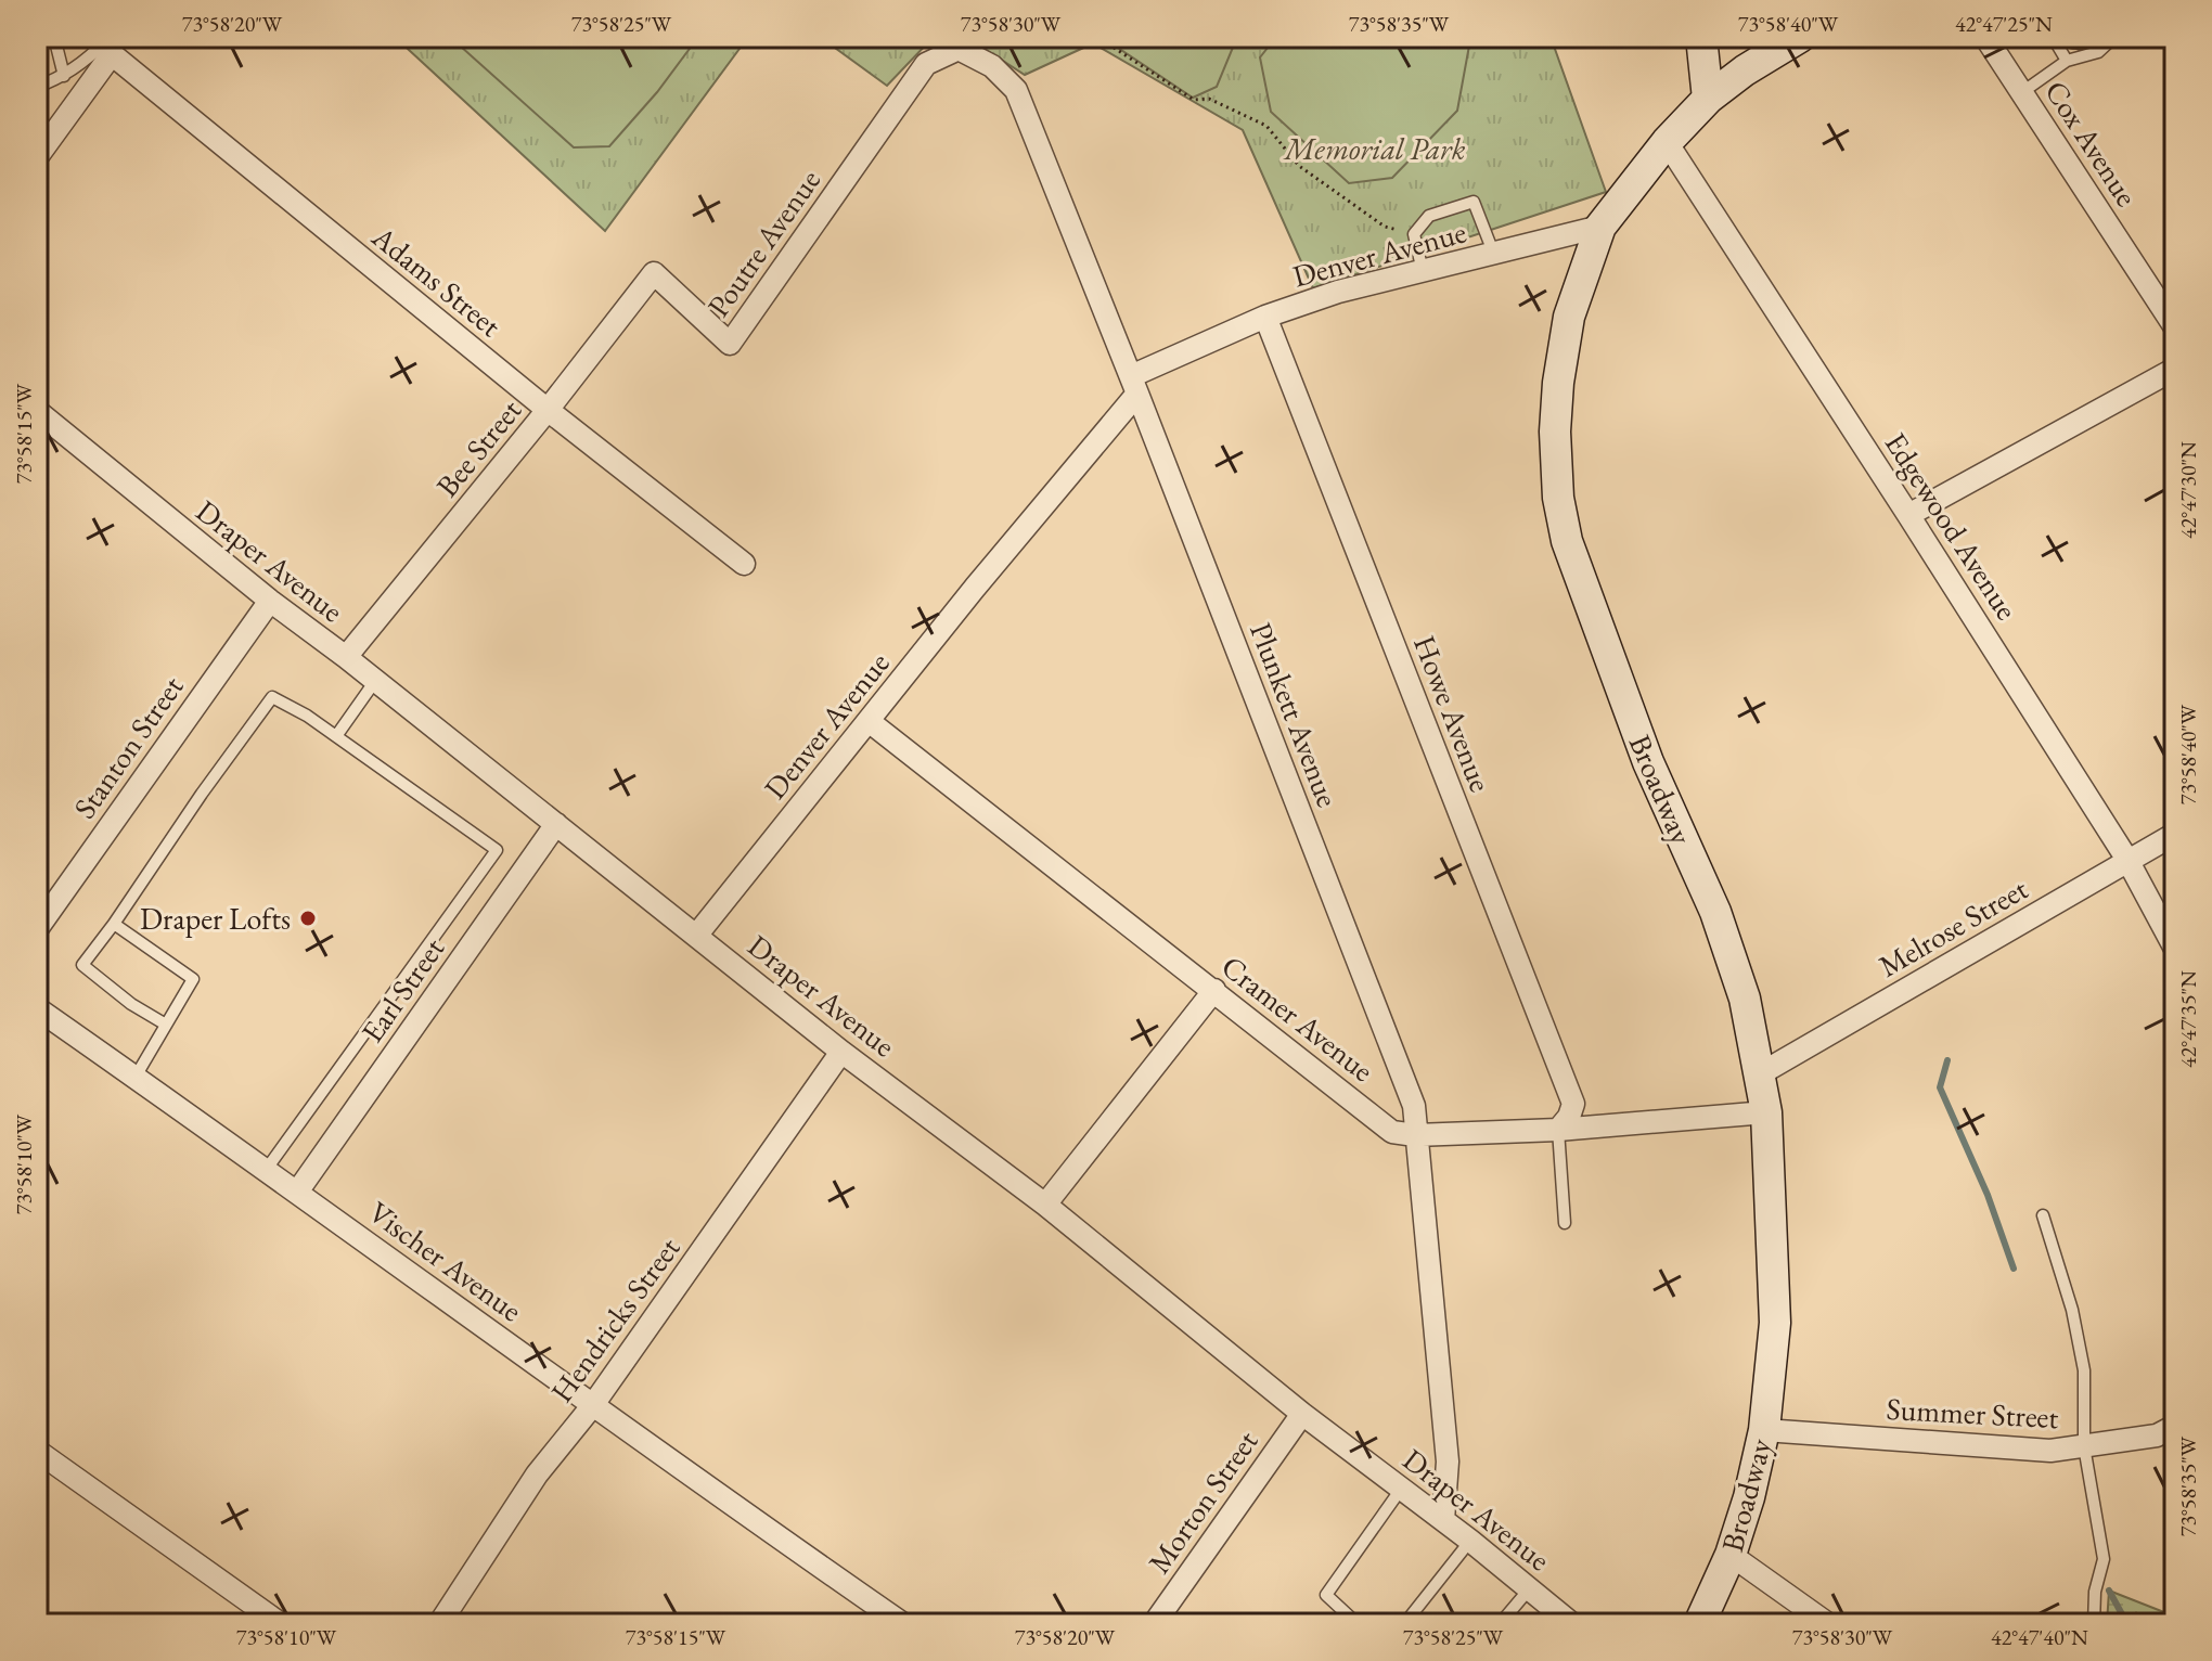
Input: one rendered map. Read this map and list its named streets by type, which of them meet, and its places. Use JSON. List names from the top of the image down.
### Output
{
  "streets": {
    "main road": ["Broadway"],
    "street": [
      "Cox Avenue",
      "Poutre Avenue",
      "Denver Avenue",
      "Adams Street",
      "Bee Street",
      "Edgewood Avenue",
      "Draper Avenue",
      "Howe Avenue",
      "Plunkett Avenue",
      "Stanton Street",
      "Melrose Street",
      "Earl Street",
      "Cramer Avenue",
      "Vischer Avenue",
      "Hendricks Street",
      "Summer Street",
      "Morton Street"
    ]
  },
  "crossings": [
    ["Poutre Avenue", "Bee Street"],
    ["Poutre Avenue", "Plunkett Avenue"],
    ["Denver Avenue", "Draper Avenue"],
    ["Denver Avenue", "Howe Avenue"],
    ["Denver Avenue", "Plunkett Avenue"],
    ["Denver Avenue", "Broadway"],
    ["Denver Avenue", "Cramer Avenue"],
    ["Adams Street", "Bee Street"],
    ["Bee Street", "Draper Avenue"],
    ["Edgewood Avenue", "Broadway"],
    ["Edgewood Avenue", "Melrose Street"],
    ["Draper Avenue", "Plunkett Avenue"],
    ["Draper Avenue", "Stanton Street"],
    ["Draper Avenue", "Earl Street"],
    ["Draper Avenue", "Hendricks Street"],
    ["Draper Avenue", "Morton Street"],
    ["Howe Avenue", "Cramer Avenue"],
    ["Plunkett Avenue", "Cramer Avenue"],
    ["Broadway", "Melrose Street"],
    ["Broadway", "Cramer Avenue"],
    ["Broadway", "Summer Street"],
    ["Earl Street", "Vischer Avenue"],
    ["Vischer Avenue", "Hendricks Street"]
  ],
  "parks": ["Memorial Park"],
  "places": ["Draper Lofts"],
  "coordinates": [
    "73°58'20\"W",
    "73°58'25\"W",
    "73°58'30\"W",
    "73°58'35\"W",
    "73°58'40\"W",
    "42°47'25\"N",
    "73°58'15\"W",
    "42°47'30\"N",
    "42°47'35\"N",
    "73°58'10\"W",
    "42°47'40\"N"
  ]
}
